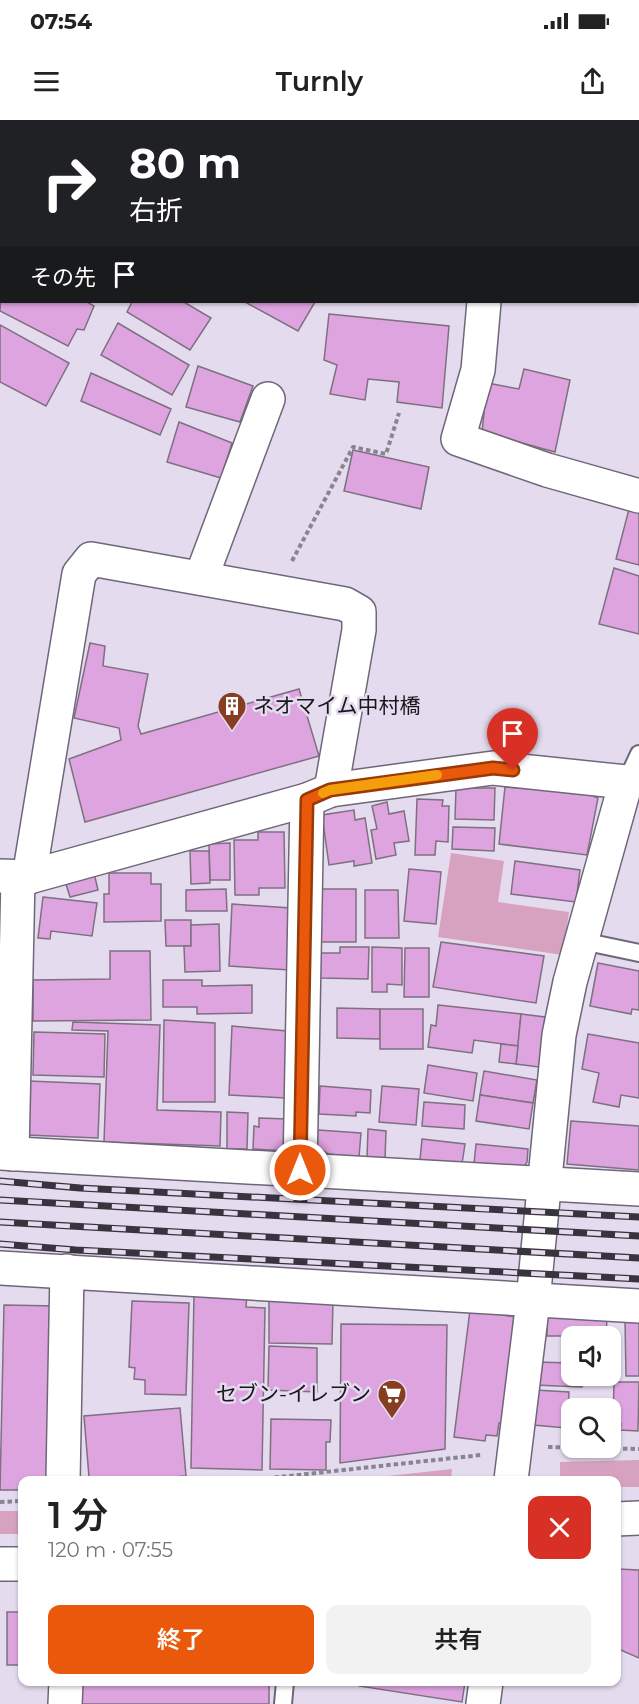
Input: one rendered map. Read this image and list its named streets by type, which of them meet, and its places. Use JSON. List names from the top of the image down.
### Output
{
  "places": {
    "building": ["ネオマイム中村橋"],
    "supermarket": ["セブン-イレブン"]
  },
  "page": {
    "status": "07:54",
    "header": "Turnly",
    "turn": ["80 m", "右折"],
    "then": "その先",
    "heading": ["1 分", "120 m · 07:55"],
    "buttons": ["終了", "共有"]
  }
}
